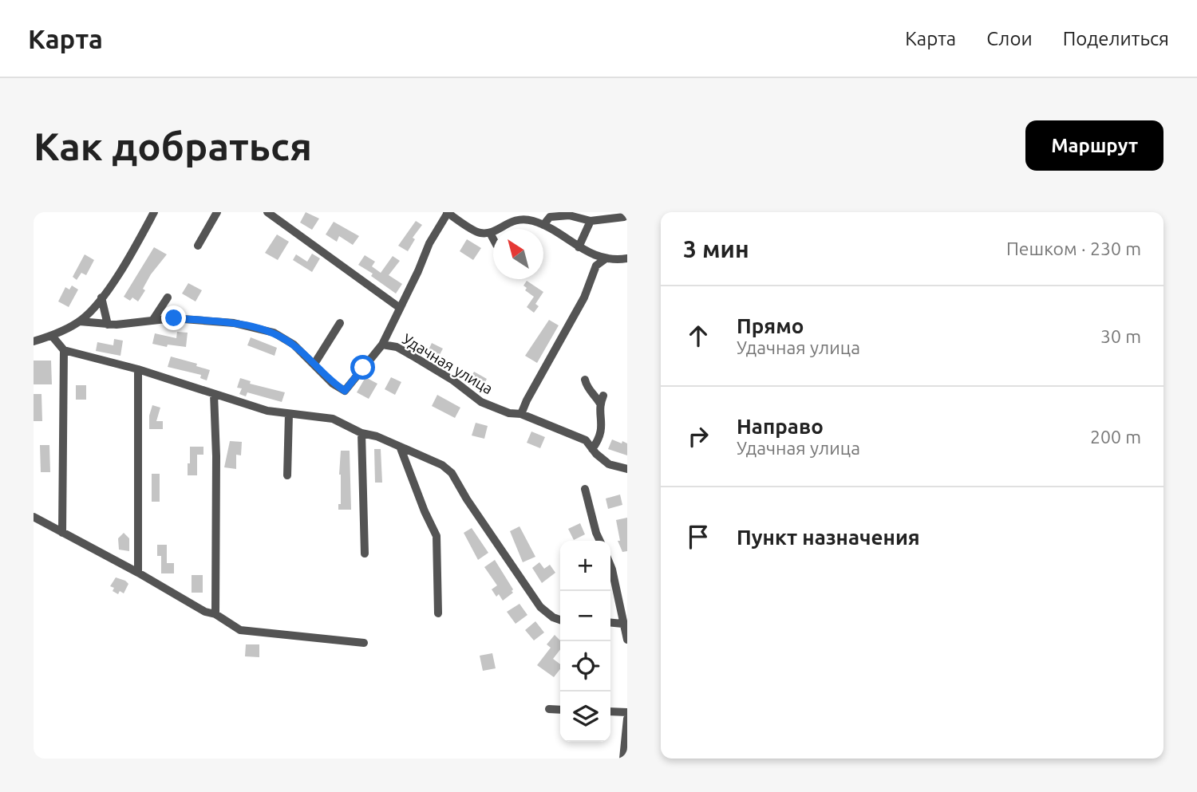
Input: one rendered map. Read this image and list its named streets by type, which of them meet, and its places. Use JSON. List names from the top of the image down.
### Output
{
  "streets": {
    "street": ["Удачная улица"]
  },
  "north": "top left",
  "page": {
    "header": "Карта",
    "nav": ["Карта", "Слои", "Поделиться"],
    "buttons": "Маршрут",
    "title": "Как добраться",
    "heading": ["3 мин", "Пешком · 230 m"],
    "list": [
      ["Прямо", "Удачная улица", "30 m"],
      ["Направо", "Удачная улица", "200 m"],
      "Пункт назначения"
    ],
    "map_buttons": ["+", "−"]
  }
}
